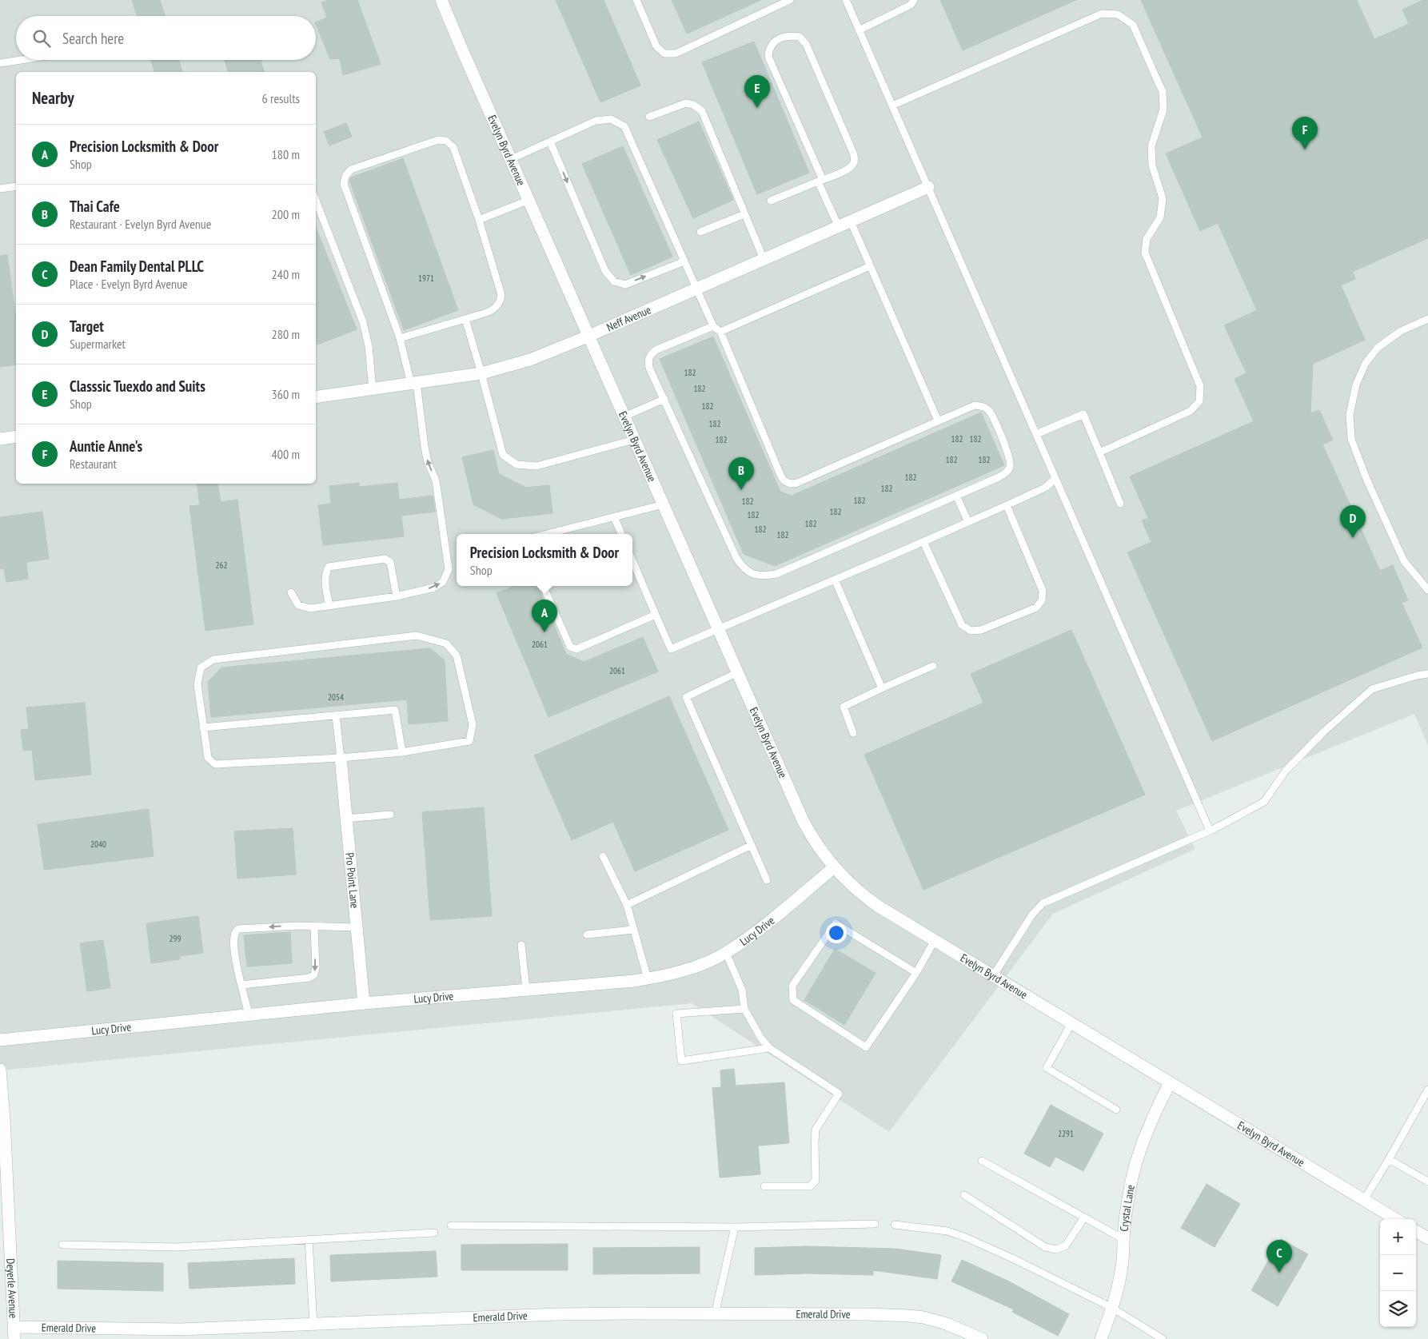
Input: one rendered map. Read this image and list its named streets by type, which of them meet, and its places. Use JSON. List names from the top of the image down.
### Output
{
  "streets": {
    "street": [
      "Evelyn Byrd Avenue",
      "Neff Avenue",
      "Pro Point Lane",
      "Lucy Drive",
      "Crystal Lane",
      "Deyerle Avenue",
      "Emerald Drive"
    ]
  },
  "crossings": [
    ["Evelyn Byrd Avenue", "Neff Avenue"],
    ["Evelyn Byrd Avenue", "Lucy Drive"],
    ["Evelyn Byrd Avenue", "Crystal Lane"],
    ["Pro Point Lane", "Lucy Drive"],
    ["Deyerle Avenue", "Emerald Drive"]
  ],
  "house_numbers": [
    "1971",
    "182",
    "182",
    "182",
    "182",
    "182",
    "182",
    "182",
    "182",
    "182",
    "182",
    "182",
    "182",
    "182",
    "182",
    "182",
    "182",
    "182",
    "182",
    "262",
    "2061",
    "2061",
    "2054",
    "2040",
    "299",
    "2291"
  ],
  "page": {
    "search": "Search here",
    "heading": ["Nearby", "6 results"],
    "pins": [
      "E",
      "F",
      "B",
      "D",
      "A",
      "C"
    ],
    "list": [
      {
        "mark": "A",
        "name": "Precision Locksmith & Door",
        "note": "Shop",
        "value": "180 m"
      },
      {
        "mark": "B",
        "name": "Thai Cafe",
        "note": "Restaurant · Evelyn Byrd Avenue",
        "value": "200 m"
      },
      {
        "mark": "C",
        "name": "Dean Family Dental PLLC",
        "note": "Place · Evelyn Byrd Avenue",
        "value": "240 m"
      },
      {
        "mark": "D",
        "name": "Target",
        "note": "Supermarket",
        "value": "280 m"
      },
      {
        "mark": "E",
        "name": "Classsic Tuexdo and Suits",
        "note": "Shop",
        "value": "360 m"
      },
      {
        "mark": "F",
        "name": "Auntie Anne's",
        "note": "Restaurant",
        "value": "400 m"
      }
    ],
    "popup": ["Precision Locksmith & Door", "Shop"],
    "map_buttons": ["+", "−"]
  }
}
